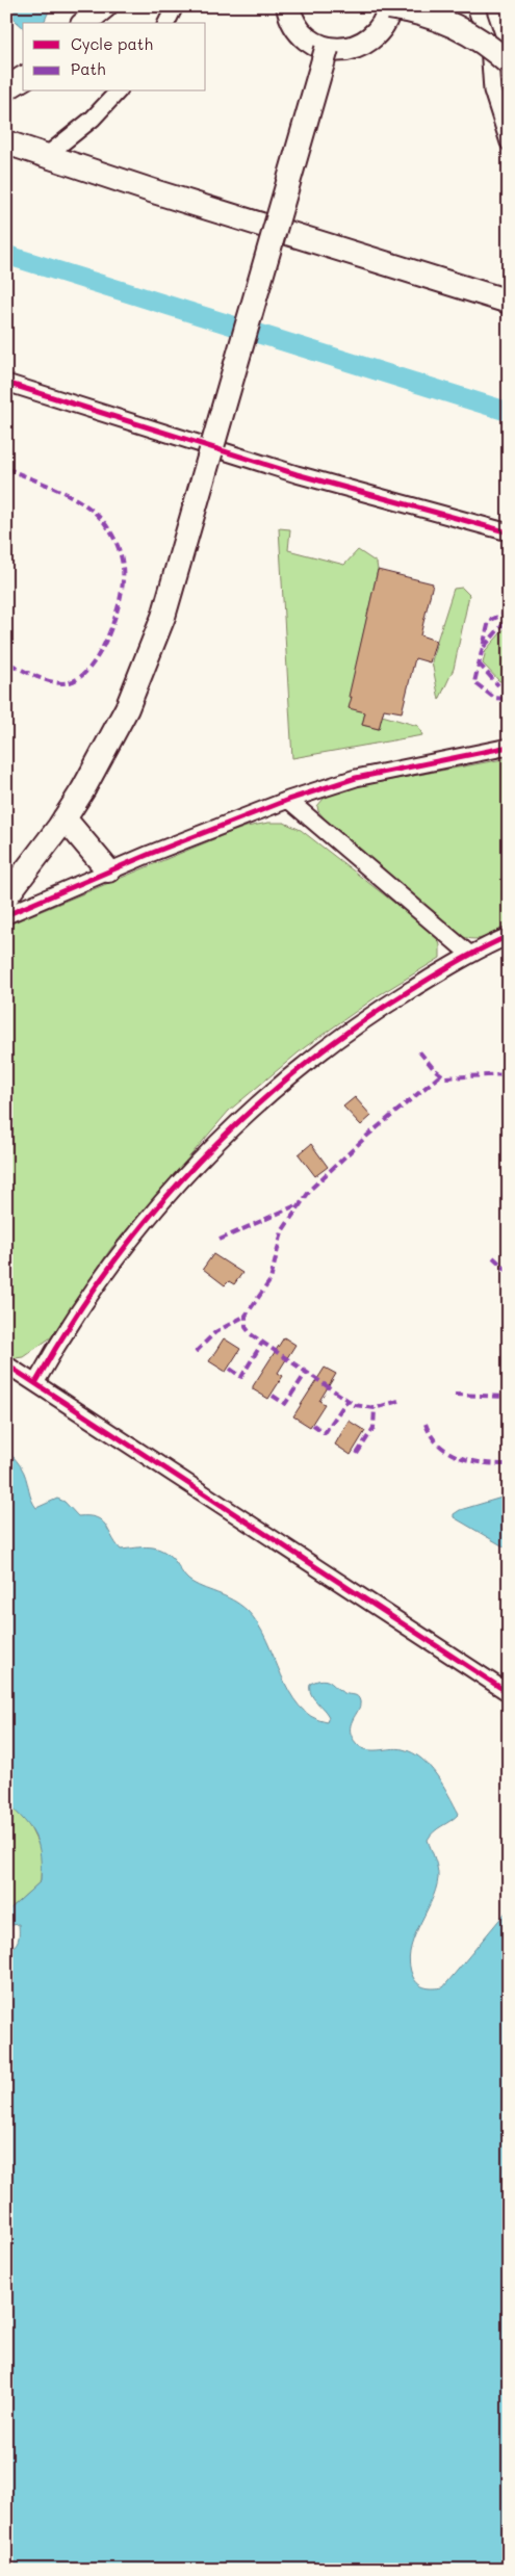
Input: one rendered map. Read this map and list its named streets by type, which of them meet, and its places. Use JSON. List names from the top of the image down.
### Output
{
  "legend": ["Cycle path", "Path"]
}
